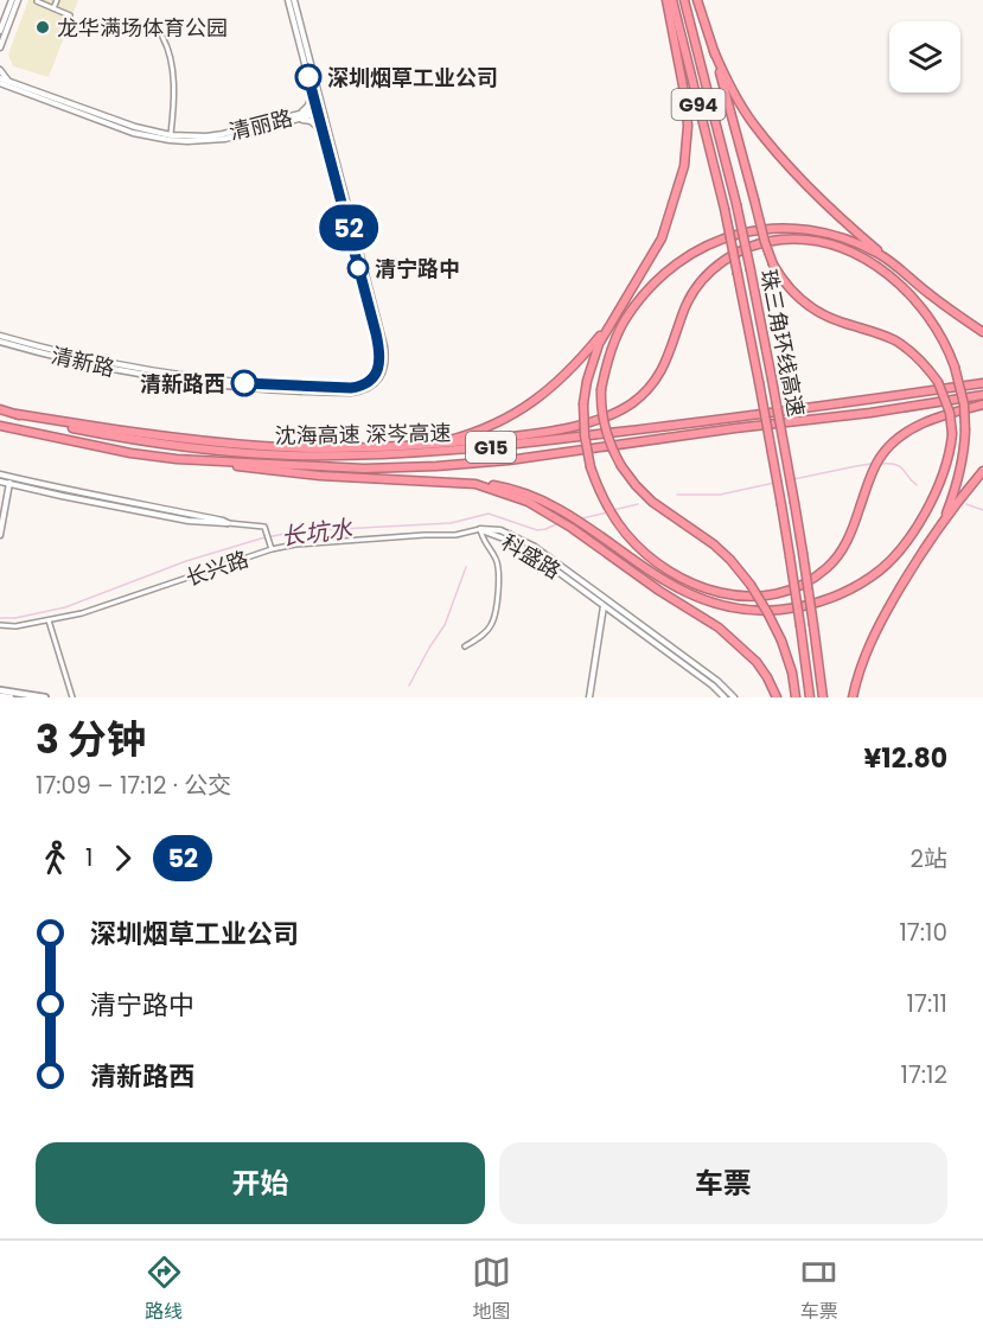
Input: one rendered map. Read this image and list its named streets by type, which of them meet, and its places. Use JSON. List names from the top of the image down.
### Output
{
  "streets": {
    "highway": [
      "G94",
      "珠三角环线高速",
      "沈海高速 深岑高速",
      "G15"
    ],
    "street": [
      "清丽路",
      "清新路",
      "科盛路",
      "长兴路"
    ]
  },
  "crossings": [
    ["科盛路", "长兴路"]
  ],
  "water": ["长坑水"],
  "places": [
    "龙华满场体育公园",
    "深圳烟草工业公司",
    "清宁路中",
    "清新路西"
  ],
  "lines": ["bus line 52"],
  "page": {
    "on_map": "52",
    "heading": ["3 分钟", "17:09 – 17:12 · 公交", "¥12.80"],
    "legs": ["1", "52", "2站"],
    "list": [
      {
        "name": "深圳烟草工业公司",
        "value": "17:10"
      },
      {
        "name": "清宁路中",
        "value": "17:11"
      },
      {
        "name": "清新路西",
        "value": "17:12"
      }
    ],
    "buttons": ["开始", "车票"],
    "tabs": ["路线", "地图", "车票"]
  }
}
